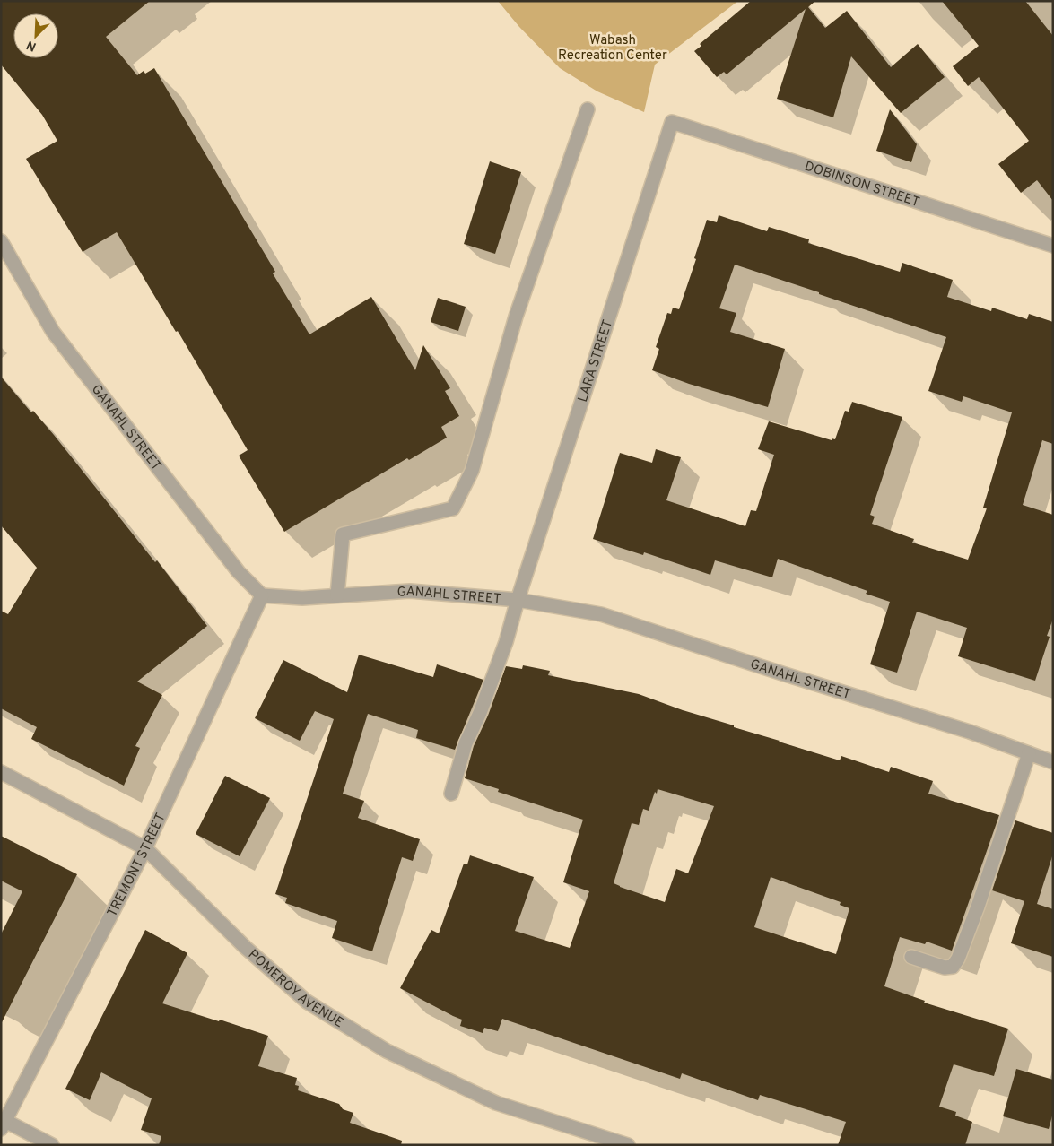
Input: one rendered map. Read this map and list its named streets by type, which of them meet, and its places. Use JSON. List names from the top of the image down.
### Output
{
  "streets": {
    "street": [
      "DOBINSON STREET",
      "LARA STREET",
      "GANAHL STREET",
      "TREMONT STREET",
      "POMEROY AVENUE"
    ]
  },
  "crossings": [
    ["DOBINSON STREET", "LARA STREET"],
    ["LARA STREET", "GANAHL STREET"],
    ["GANAHL STREET", "TREMONT STREET"],
    ["TREMONT STREET", "POMEROY AVENUE"]
  ],
  "parks": ["Wabash Recreation Center"],
  "north": "bottom left"
}
